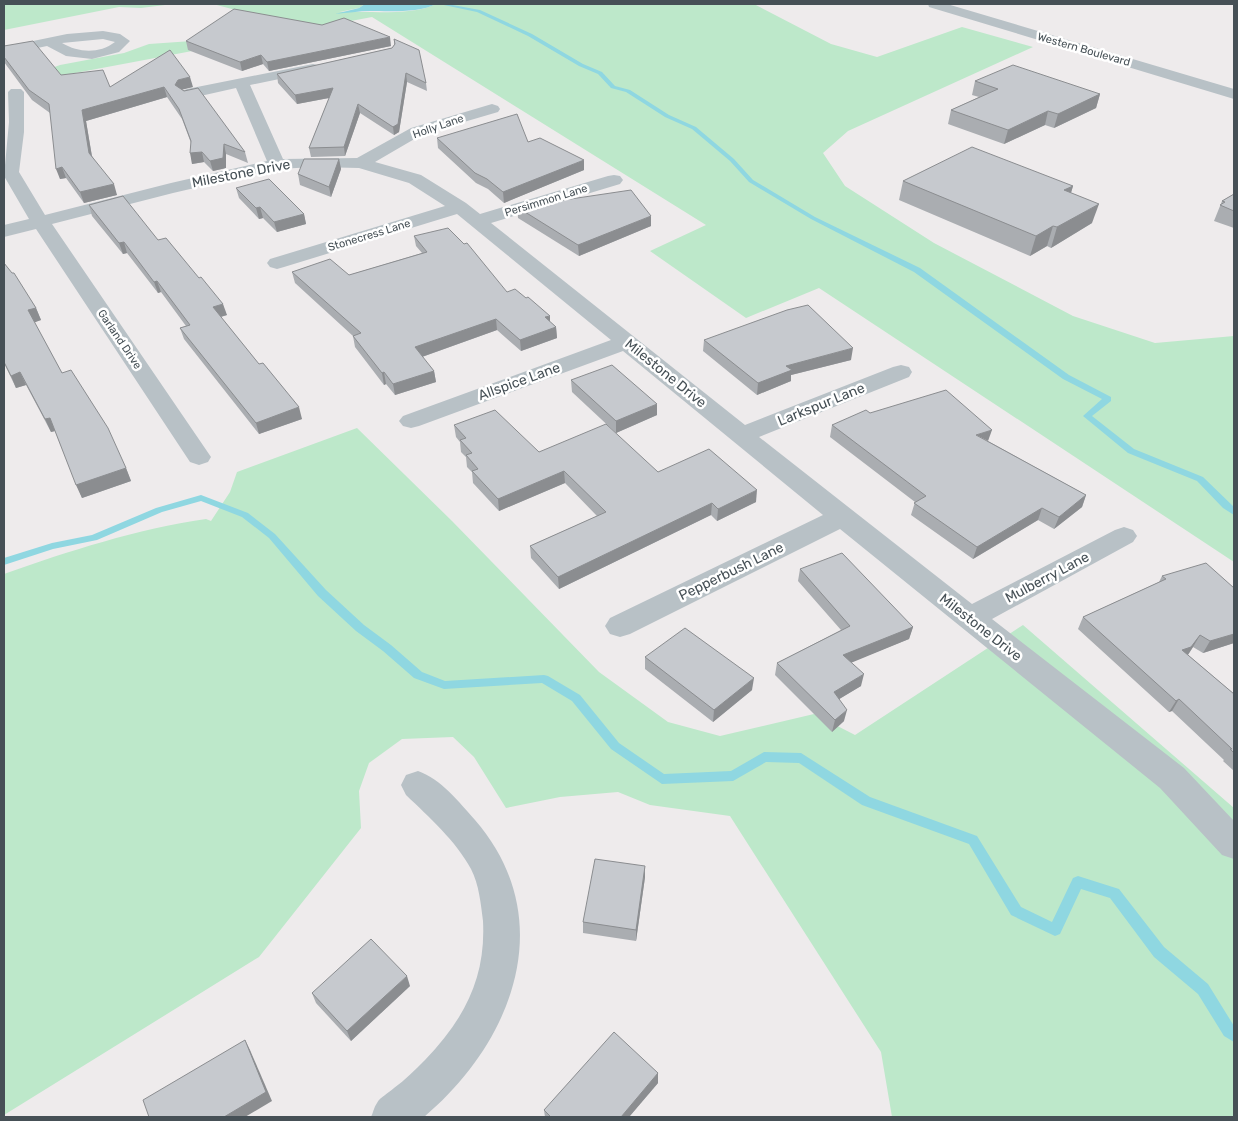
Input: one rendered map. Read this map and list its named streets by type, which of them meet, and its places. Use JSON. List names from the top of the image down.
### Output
{
  "streets": {
    "street": [
      "Western Boulevard",
      "Holly Lane",
      "Milestone Drive",
      "Persimmon Lane",
      "Stonecress Lane",
      "Garland Drive",
      "Allspice Lane",
      "Larkspur Lane",
      "Pepperbush Lane",
      "Mulberry Lane"
    ]
  },
  "crossings": [
    ["Holly Lane", "Milestone Drive"],
    ["Milestone Drive", "Persimmon Lane"],
    ["Milestone Drive", "Stonecress Lane"],
    ["Milestone Drive", "Garland Drive"],
    ["Milestone Drive", "Allspice Lane"],
    ["Milestone Drive", "Larkspur Lane"],
    ["Milestone Drive", "Pepperbush Lane"],
    ["Milestone Drive", "Mulberry Lane"],
    ["Persimmon Lane", "Stonecress Lane"]
  ]
}
